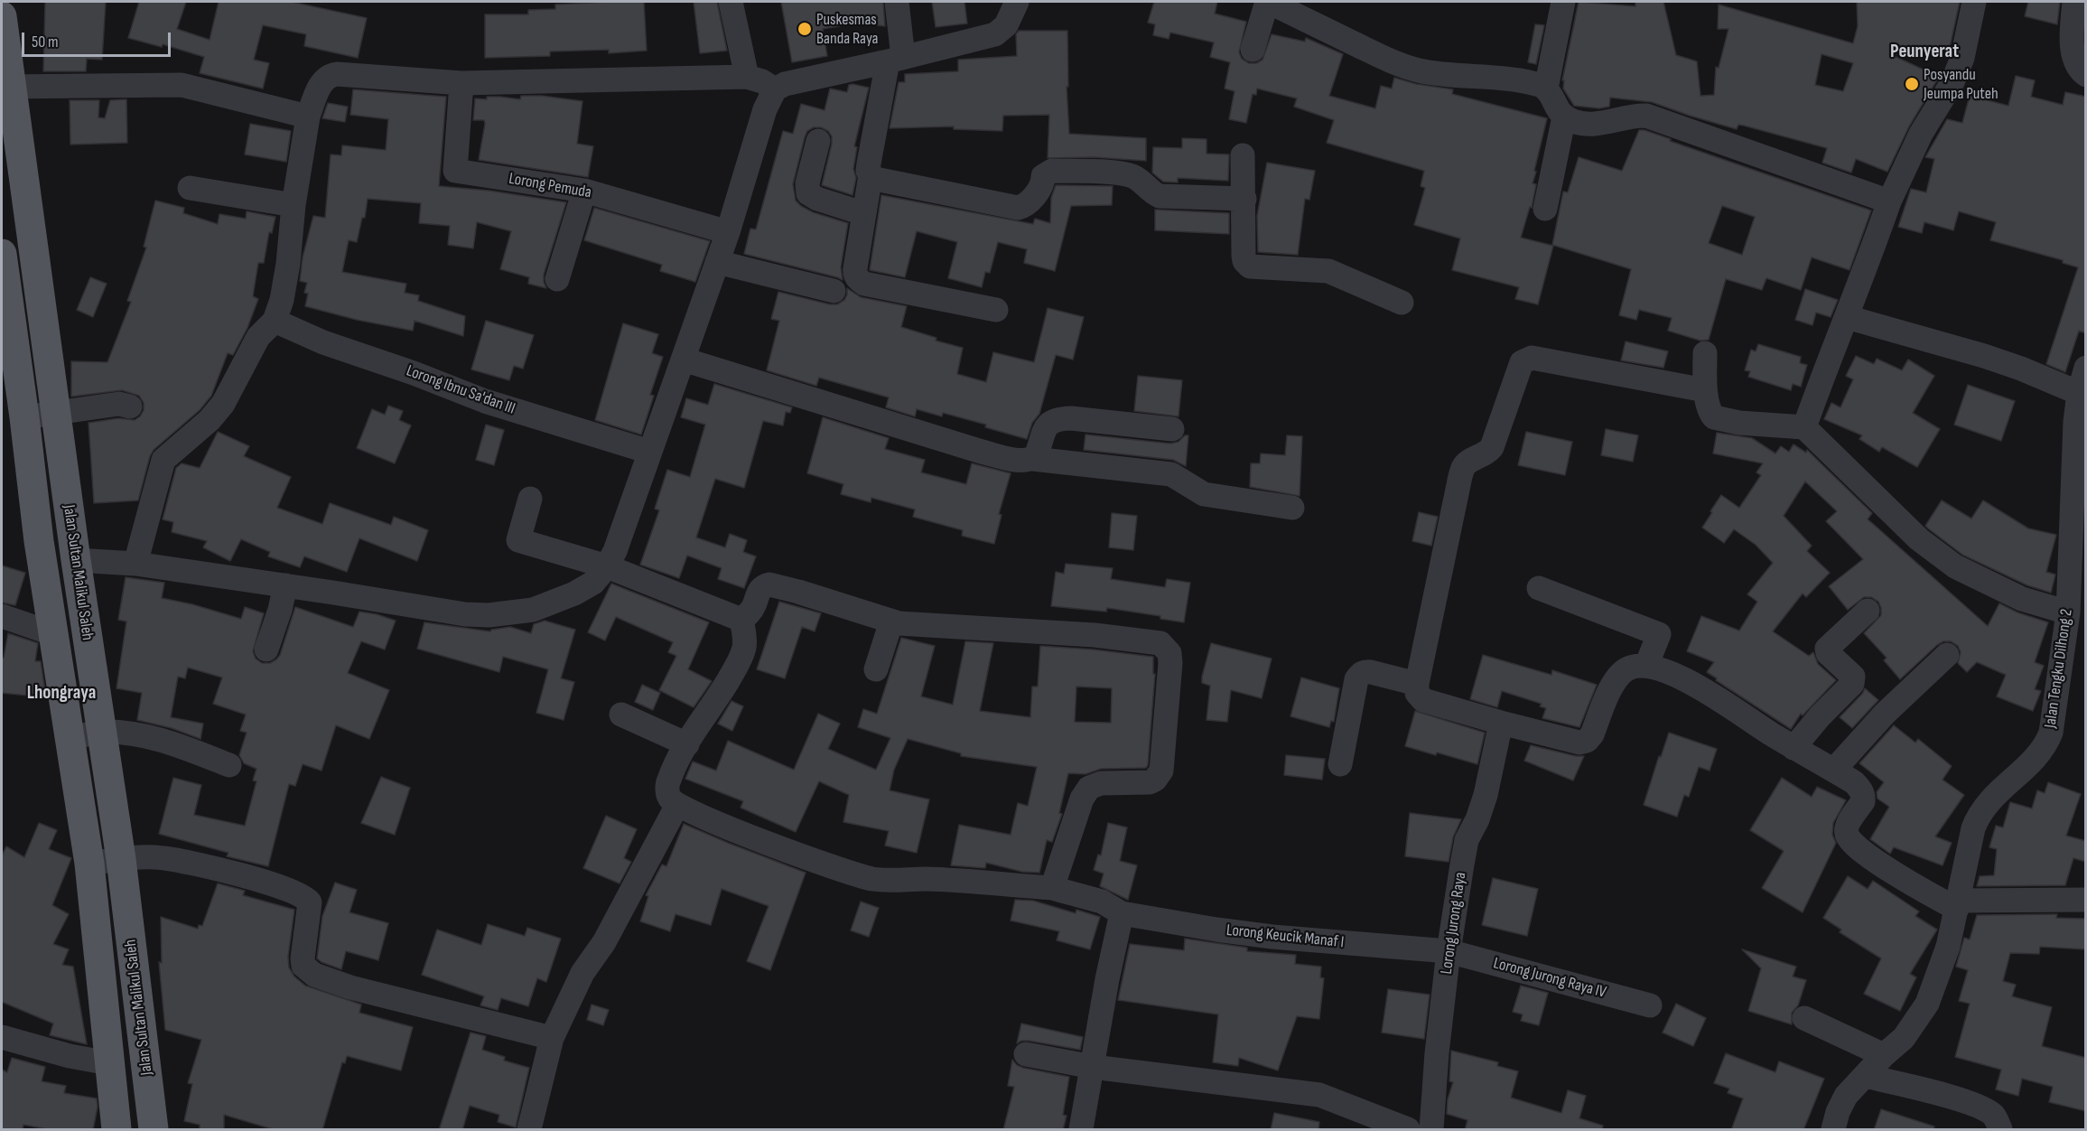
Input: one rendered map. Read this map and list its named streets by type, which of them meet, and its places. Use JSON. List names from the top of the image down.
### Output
{
  "streets": {
    "main road": ["Jalan Sultan Malikul Saleh"],
    "street": [
      "Lorong Pemuda",
      "Lorong Ibnu Sa'dan III",
      "Jalan Tengku Dilhong 2",
      "Lorong Jurong Raya",
      "Lorong Keucik Manaf I",
      "Lorong Jurong Raya IV"
    ]
  },
  "crossings": [
    ["Lorong Jurong Raya", "Lorong Keucik Manaf I"],
    ["Lorong Jurong Raya", "Lorong Jurong Raya IV"],
    ["Lorong Keucik Manaf I", "Lorong Jurong Raya IV"]
  ],
  "districts": ["Peunyerat", "Lhongraya"],
  "places": ["Puskesmas Banda Raya", "Posyandu Jeumpa Puteh"],
  "scale_bar": "50 m"
}
